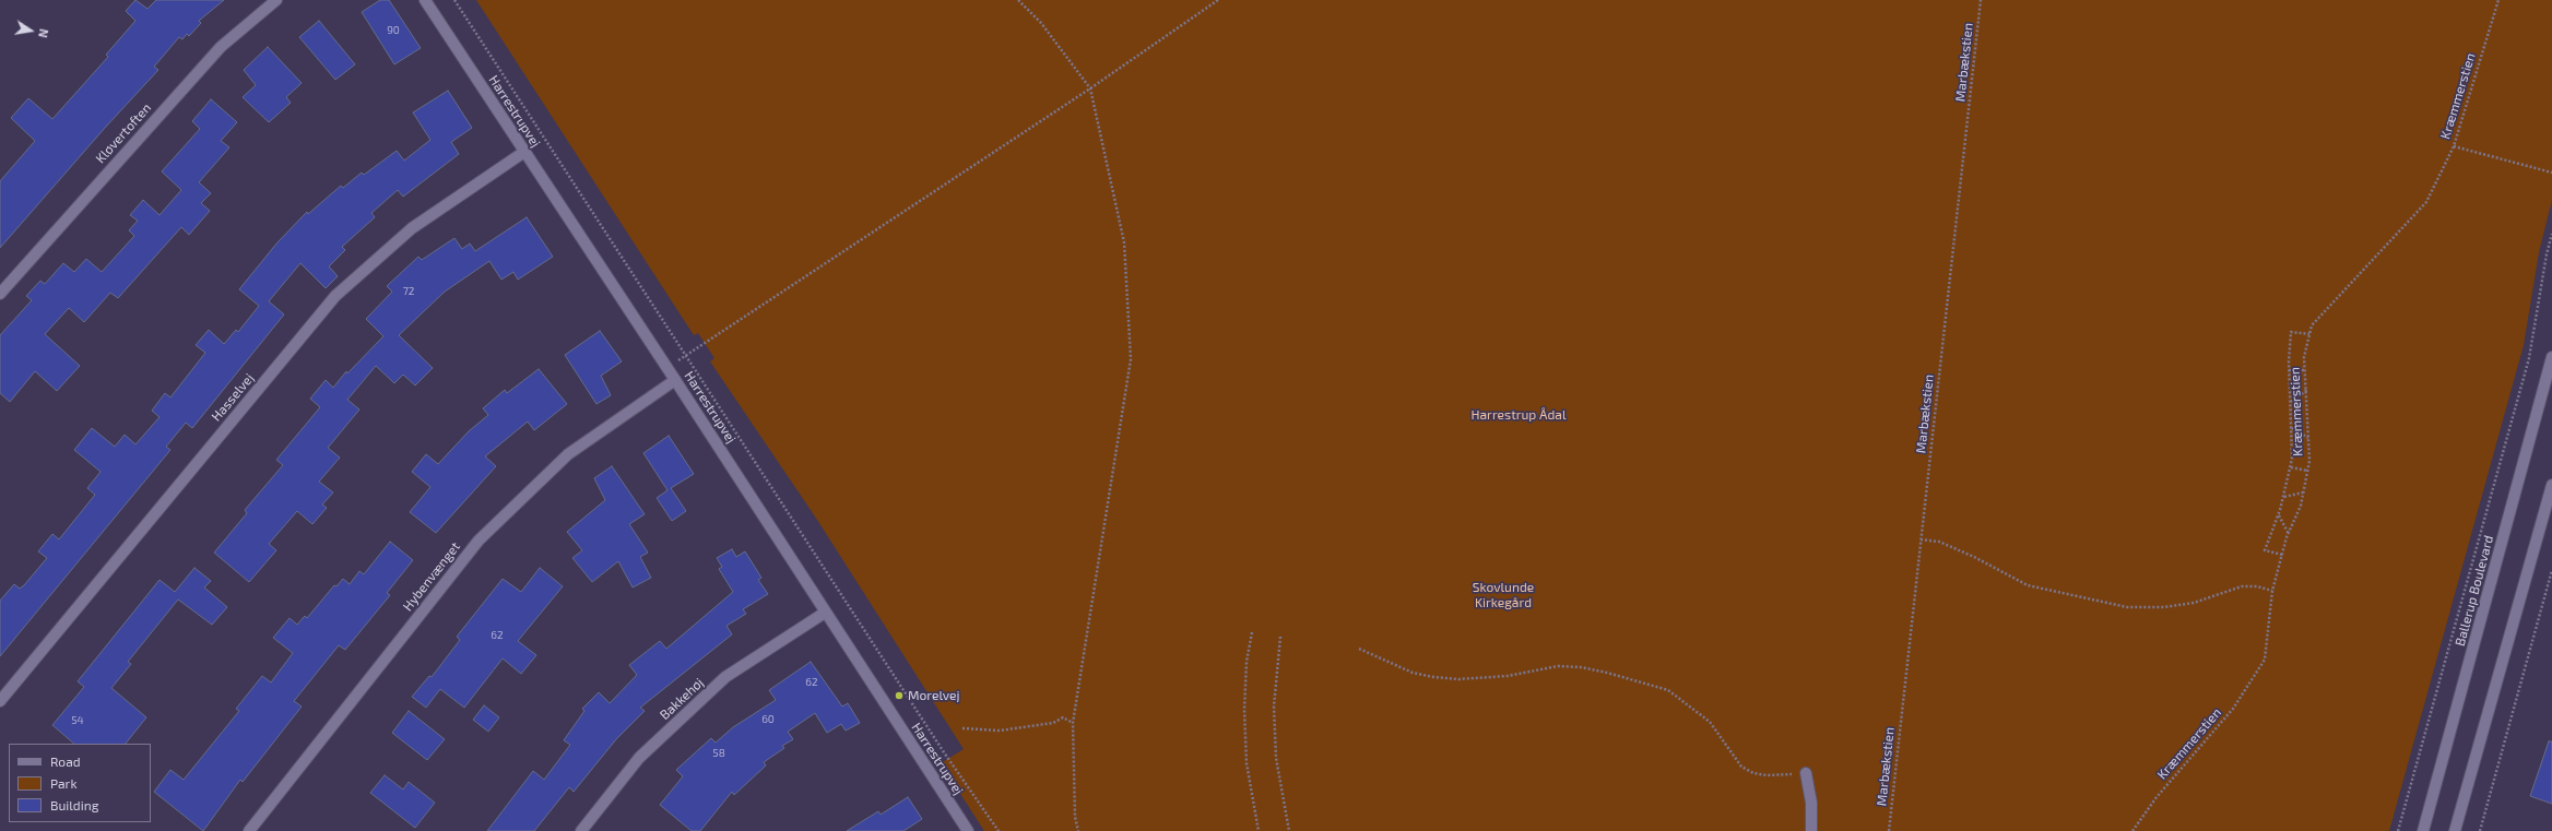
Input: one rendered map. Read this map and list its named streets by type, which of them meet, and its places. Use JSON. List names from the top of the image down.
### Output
{
  "streets": {
    "street": [
      "Harrestrupvej",
      "Kløvertoften",
      "Hasselvej",
      "Hybenvænget",
      "Ballerup Boulevard",
      "Bakkehøj"
    ],
    "path": ["Marbækstien", "Kræmmerstien"]
  },
  "crossings": [
    ["Harrestrupvej", "Hasselvej"],
    ["Harrestrupvej", "Hybenvænget"],
    ["Harrestrupvej", "Bakkehøj"]
  ],
  "parks": ["Harrestrup Ådal", "Skovlunde Kirkegård"],
  "places": ["Morelvej"],
  "house_numbers": [
    "90",
    "72",
    "62",
    "62",
    "60",
    "54",
    "58"
  ],
  "legend": ["Road", "Park", "Building"],
  "north": "right"
}
